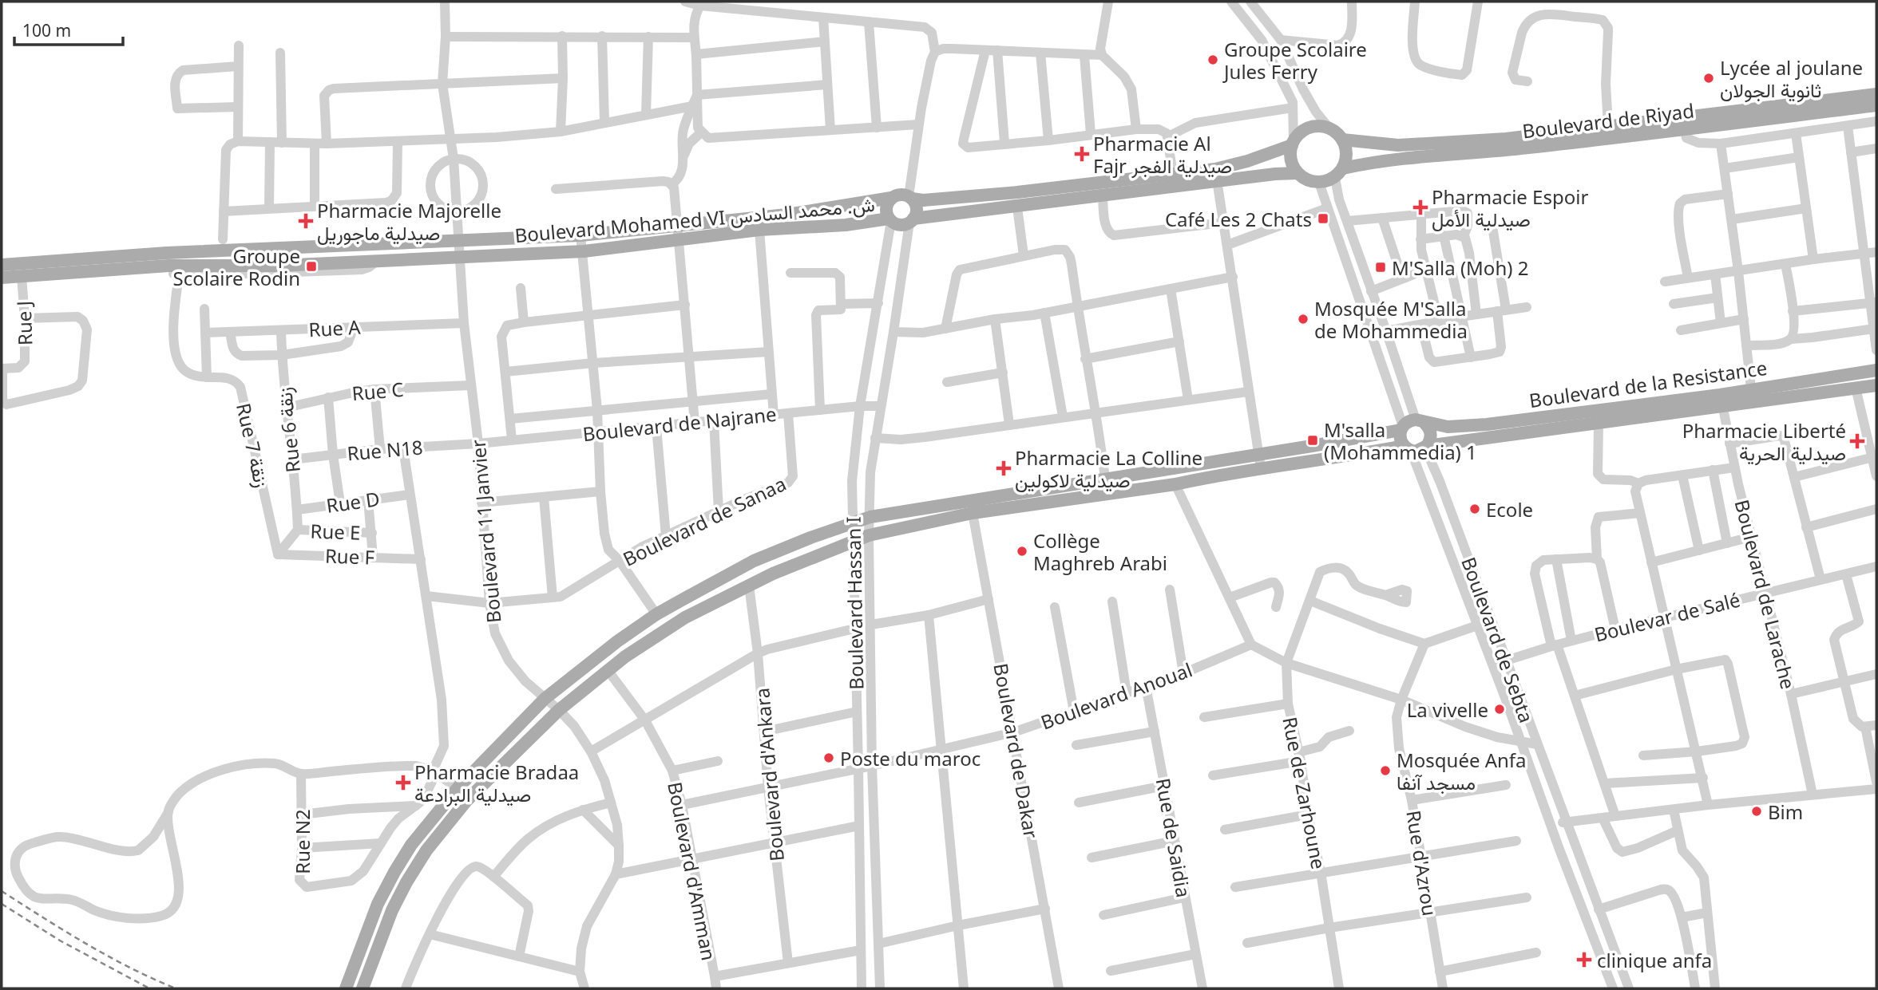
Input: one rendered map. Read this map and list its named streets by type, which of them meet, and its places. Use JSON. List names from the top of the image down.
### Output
{
  "streets": {
    "main road": ["Boulevard de Riyad", "Boulevard Mohamed VI ش. محمد السادس", "Boulevard de la Resistance"],
    "street": [
      "Rue J",
      "Rue A",
      "Rue C",
      "Boulevard de Najrane",
      "Rue 6 زنقة",
      "Rue 7 زنقة",
      "Rue N18",
      "Rue D",
      "Boulevard de Sanaa",
      "Rue E",
      "Boulevard 11 Janvier",
      "Rue F",
      "Boulevard de Larache",
      "Boulevard Hassan I",
      "Boulevar de Salé",
      "Boulevard de Sebta",
      "Boulevard Anoual",
      "Boulevard de Dakar",
      "Boulevard d'Ankara",
      "Rue de Zarhoune",
      "Rue de Saidia",
      "Rue N2",
      "Rue d'Azrou",
      "Boulevard d'Amman"
    ]
  },
  "crossings": [
    ["Boulevard Mohamed VI ش. محمد السادس", "Rue J"],
    ["Boulevard Mohamed VI ش. محمد السادس", "Boulevard 11 Janvier"],
    ["Boulevard Mohamed VI ش. محمد السادس", "Boulevard Hassan I"],
    ["Rue A", "Rue 6 زنقة"],
    ["Rue A", "Boulevard 11 Janvier"],
    ["Boulevard de la Resistance", "Boulevard de Larache"],
    ["Boulevard de la Resistance", "Boulevard de Sebta"],
    ["Rue C", "Rue 6 زنقة"],
    ["Rue C", "Boulevard 11 Janvier"],
    ["Boulevard de Najrane", "Rue N18"],
    ["Boulevard de Najrane", "Boulevard de Sanaa"],
    ["Boulevard de Najrane", "Boulevard 11 Janvier"],
    ["Boulevard de Najrane", "Boulevard Hassan I"],
    ["Rue 6 زنقة", "Rue N18"],
    ["Rue 6 زنقة", "Rue D"],
    ["Rue 6 زنقة", "Rue E"],
    ["Rue 7 زنقة", "Rue F"],
    ["Rue N18", "Boulevard 11 Janvier"],
    ["Rue N18", "Rue N2"],
    ["Rue D", "Rue N2"],
    ["Boulevard de Sanaa", "Boulevard 11 Janvier"],
    ["Boulevard de Sanaa", "Rue N2"],
    ["Rue F", "Rue N2"],
    ["Boulevard de Larache", "Boulevar de Salé"],
    ["Boulevard Hassan I", "Boulevard Anoual"],
    ["Boulevard Hassan I", "Boulevard d'Amman"],
    ["Boulevar de Salé", "Boulevard de Sebta"],
    ["Boulevard Anoual", "Boulevard de Dakar"],
    ["Boulevard Anoual", "Boulevard d'Ankara"],
    ["Boulevard Anoual", "Rue de Saidia"],
    ["Boulevard Anoual", "Boulevard d'Amman"],
    ["Boulevard d'Ankara", "Boulevard d'Amman"]
  ],
  "places": {
    "other": [
      "Groupe Scolaire Jules Ferry",
      "Lycée al joulane ثانوية الجولان",
      "Mosquée M'Salla de Mohammedia",
      "Ecole",
      "Collège Maghreb Arabi",
      "La vivelle",
      "Poste du maroc",
      "Mosquée Anfa مسجد آنفا",
      "Bim"
    ],
    "health": [
      "Pharmacie Al Fajr صيدلية الفجر",
      "Pharmacie Espoir صيدلية الأمل",
      "Pharmacie Majorelle صيدلية ماجوريل",
      "Pharmacie Liberté صيدلية الحرية",
      "Pharmacie La Colline صيدلية لاكولين",
      "Pharmacie Bradaa صيدلية البرادعة",
      "clinique anfa"
    ],
    "transit": [
      "Café Les 2 Chats",
      "Groupe Scolaire Rodin",
      "M'Salla (Moh) 2",
      "M'salla (Mohammedia) 1"
    ]
  },
  "scale_bar": "100 m"
}
